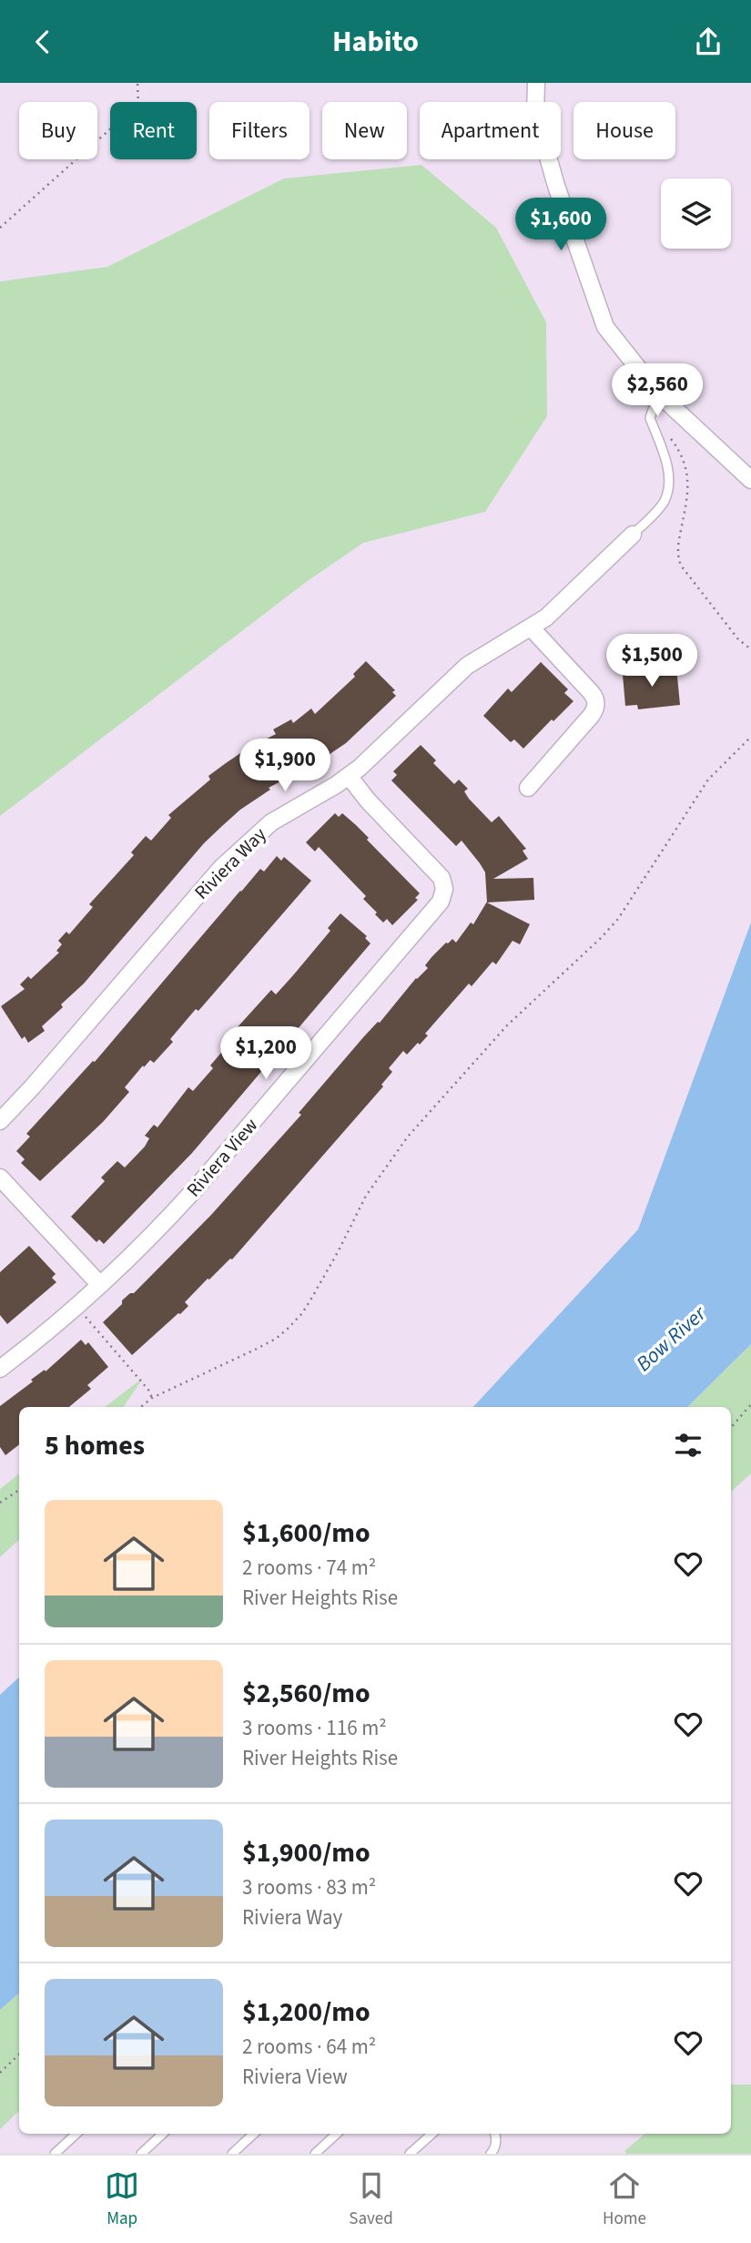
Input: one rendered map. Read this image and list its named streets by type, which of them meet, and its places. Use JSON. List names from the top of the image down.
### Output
{
  "streets": {
    "street": ["Riviera Way", "Riviera View"]
  },
  "crossings": [
    ["Riviera Way", "Riviera View"]
  ],
  "water": ["Bow River"],
  "page": {
    "header": "Habito",
    "chip": [
      "Buy",
      "Rent",
      "Filters",
      "New",
      "Apartment",
      "House"
    ],
    "price": [
      "$1,600",
      "$2,560",
      "$1,500",
      "$1,900",
      "$1,200"
    ],
    "heading": "5 homes",
    "list": [
      {
        "name": "$1,600/mo",
        "note": "2 rooms · 74 m² · River Heights Rise"
      },
      {
        "name": "$2,560/mo",
        "note": "3 rooms · 116 m² · River Heights Rise"
      },
      {
        "name": "$1,900/mo",
        "note": "3 rooms · 83 m² · Riviera Way"
      },
      {
        "name": "$1,200/mo",
        "note": "2 rooms · 64 m² · Riviera View"
      }
    ],
    "tabs": ["Map", "Saved", "Home"]
  }
}
